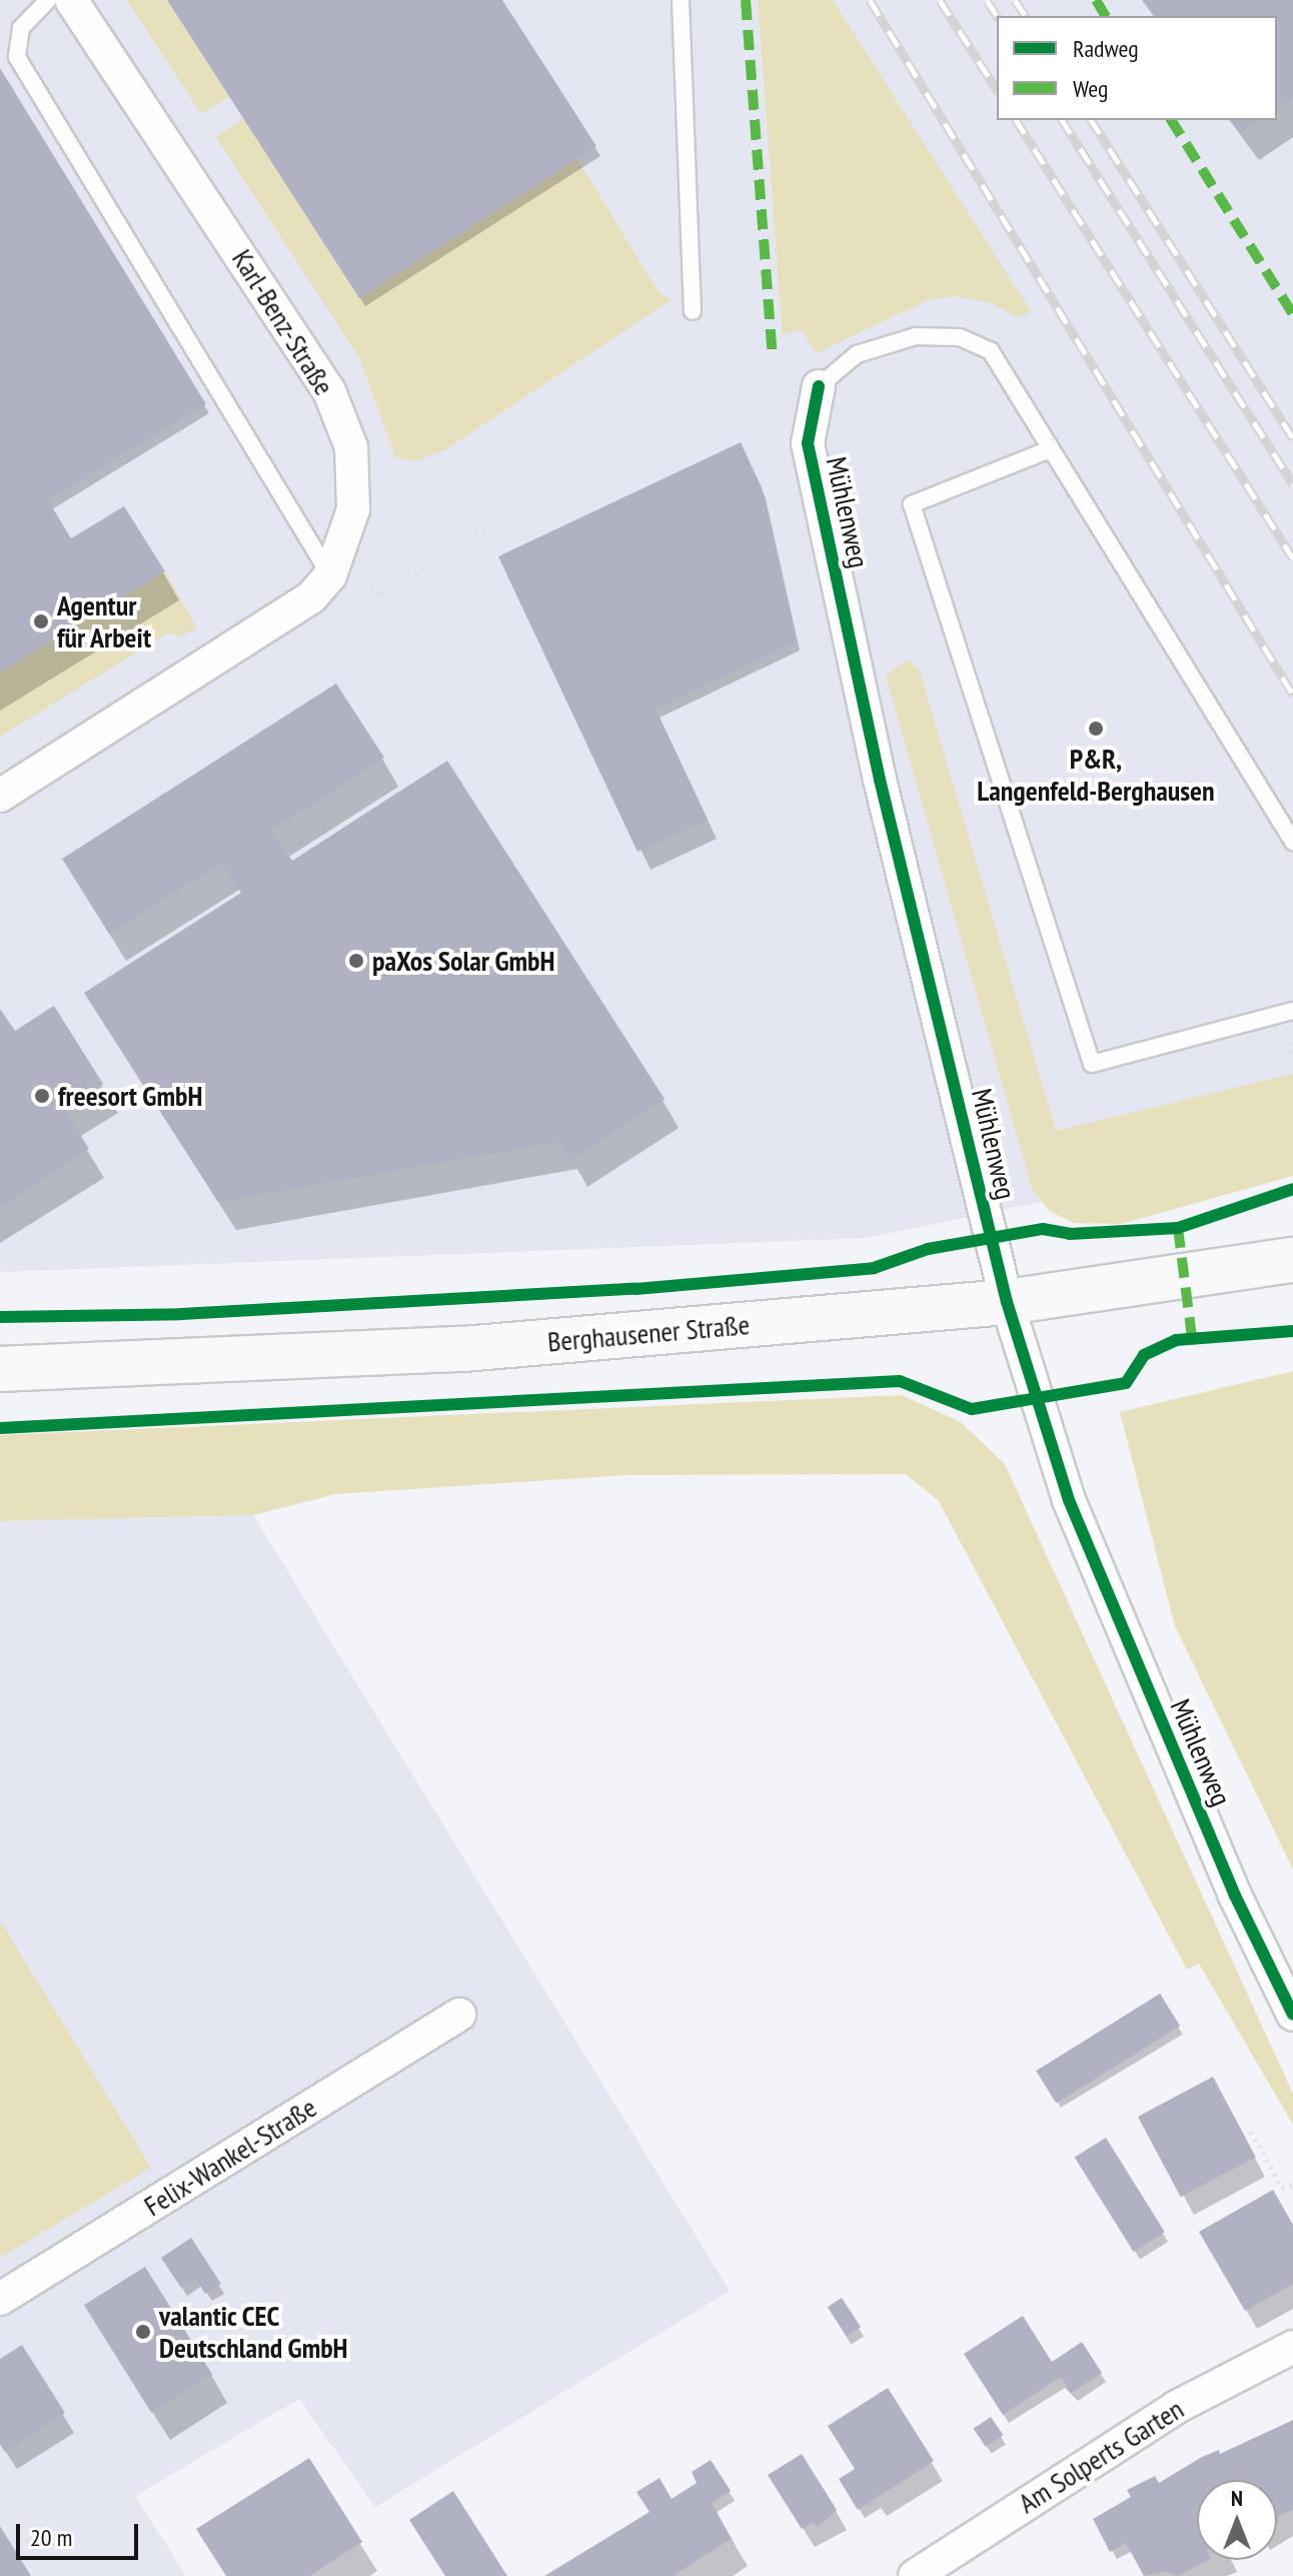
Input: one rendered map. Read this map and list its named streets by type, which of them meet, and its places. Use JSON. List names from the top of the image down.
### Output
{
  "streets": {
    "main road": ["Berghausener Straße"],
    "street": [
      "Karl-Benz-Straße",
      "Mühlenweg",
      "Felix-Wankel-Straße",
      "Am Solperts Garten"
    ]
  },
  "crossings": [
    ["Mühlenweg", "Berghausener Straße"]
  ],
  "places": [
    "Agentur für Arbeit",
    "P&R, Langenfeld-Berghausen",
    "paXos Solar GmbH",
    "freesort GmbH",
    "valantic CEC Deutschland GmbH"
  ],
  "legend": ["Radweg", "Weg"],
  "scale_bar": "20 m",
  "north": "top"
}
